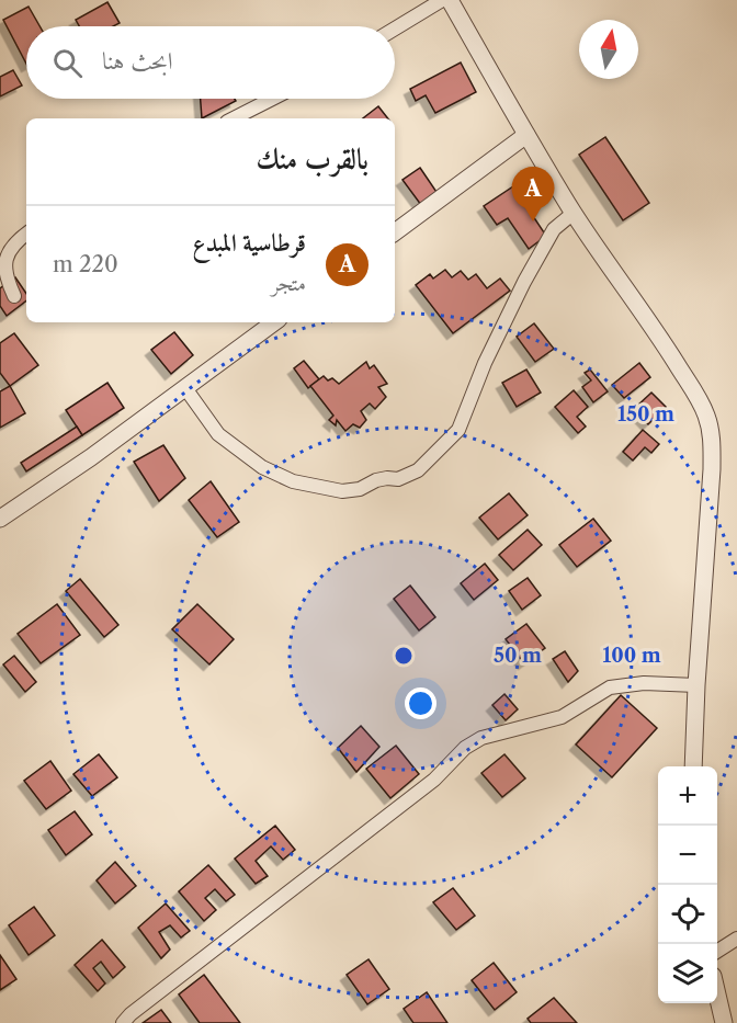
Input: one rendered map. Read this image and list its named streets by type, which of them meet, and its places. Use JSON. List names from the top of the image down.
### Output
{
  "north": "top",
  "page": {
    "search": "ابحث هنا",
    "heading": "بالقرب منك",
    "pins": "A",
    "list": [
      {
        "mark": "A",
        "name": "قرطاسية المبدع",
        "note": "متجر",
        "value": "220 m"
      }
    ],
    "map_buttons": ["+", "−"]
  },
  "rings": ["150 m", "50 m", "100 m"]
}
